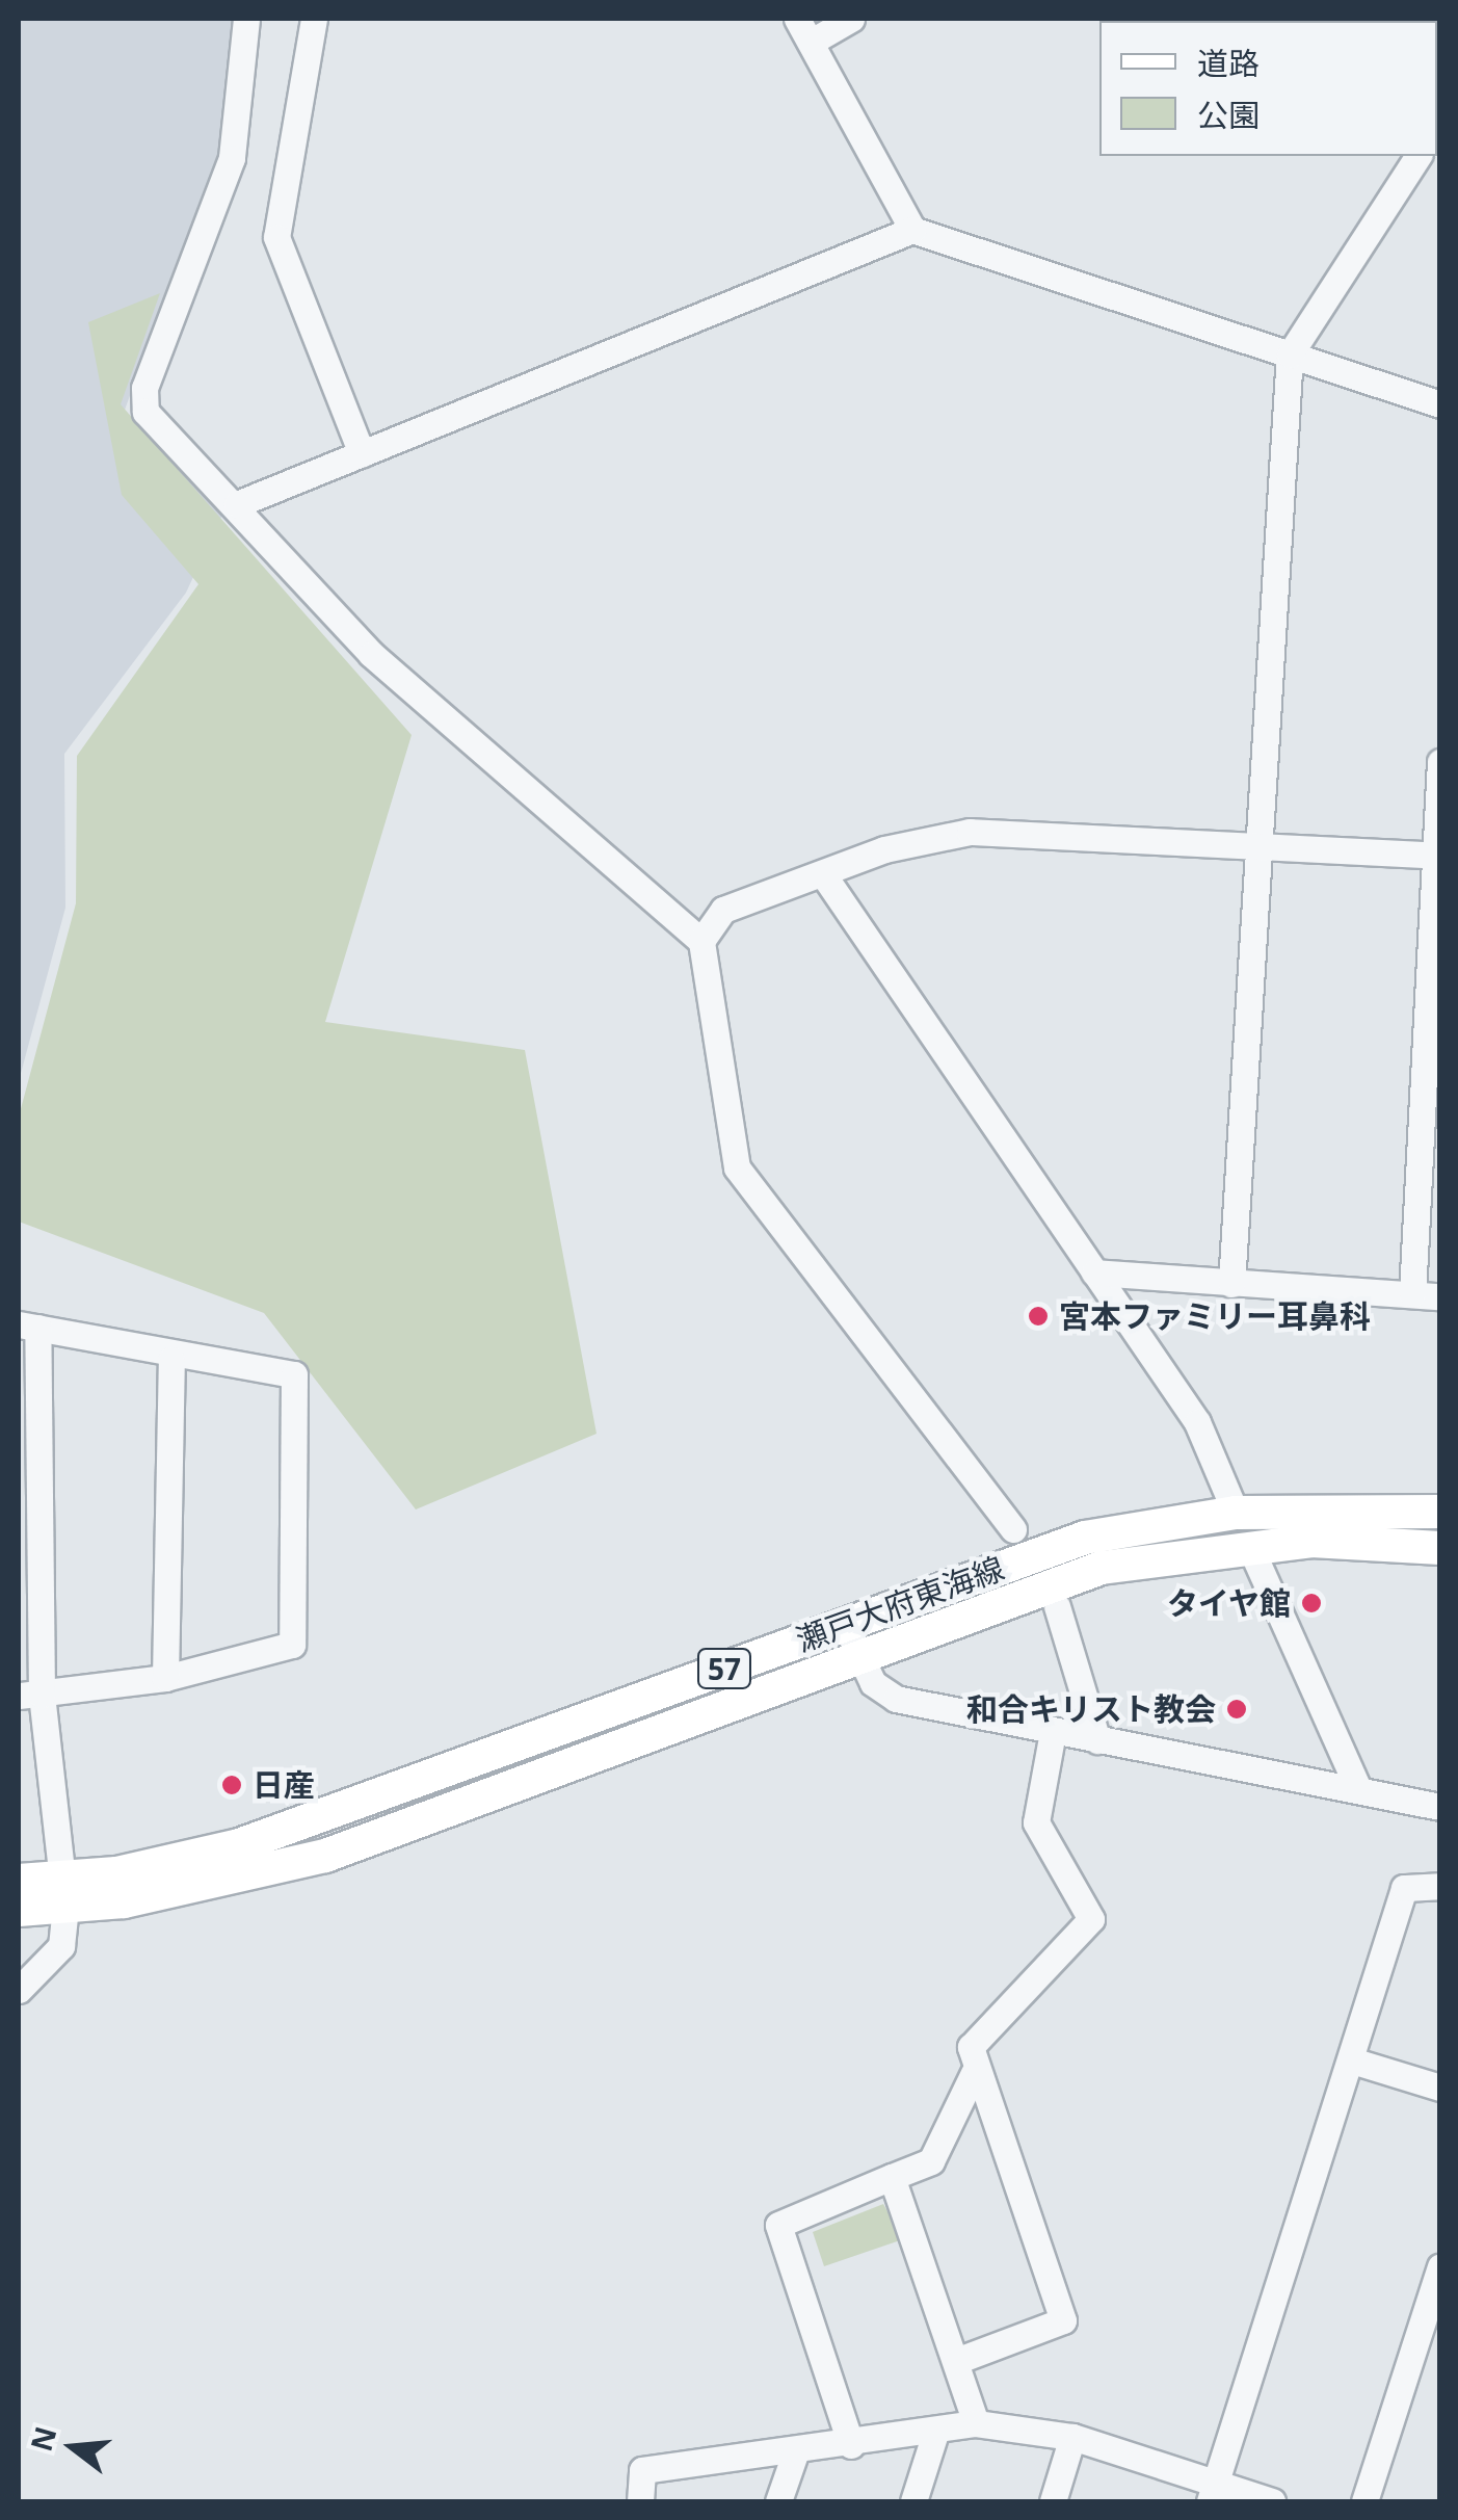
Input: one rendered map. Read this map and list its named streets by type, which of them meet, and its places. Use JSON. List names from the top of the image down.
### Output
{
  "streets": {
    "main road": ["瀬戸大府東海線", "57"]
  },
  "places": [
    "宮本ファミリー耳鼻科",
    "タイヤ館",
    "和合キリスト教会",
    "日産"
  ],
  "legend": ["道路", "公園"],
  "north": "left"
}
